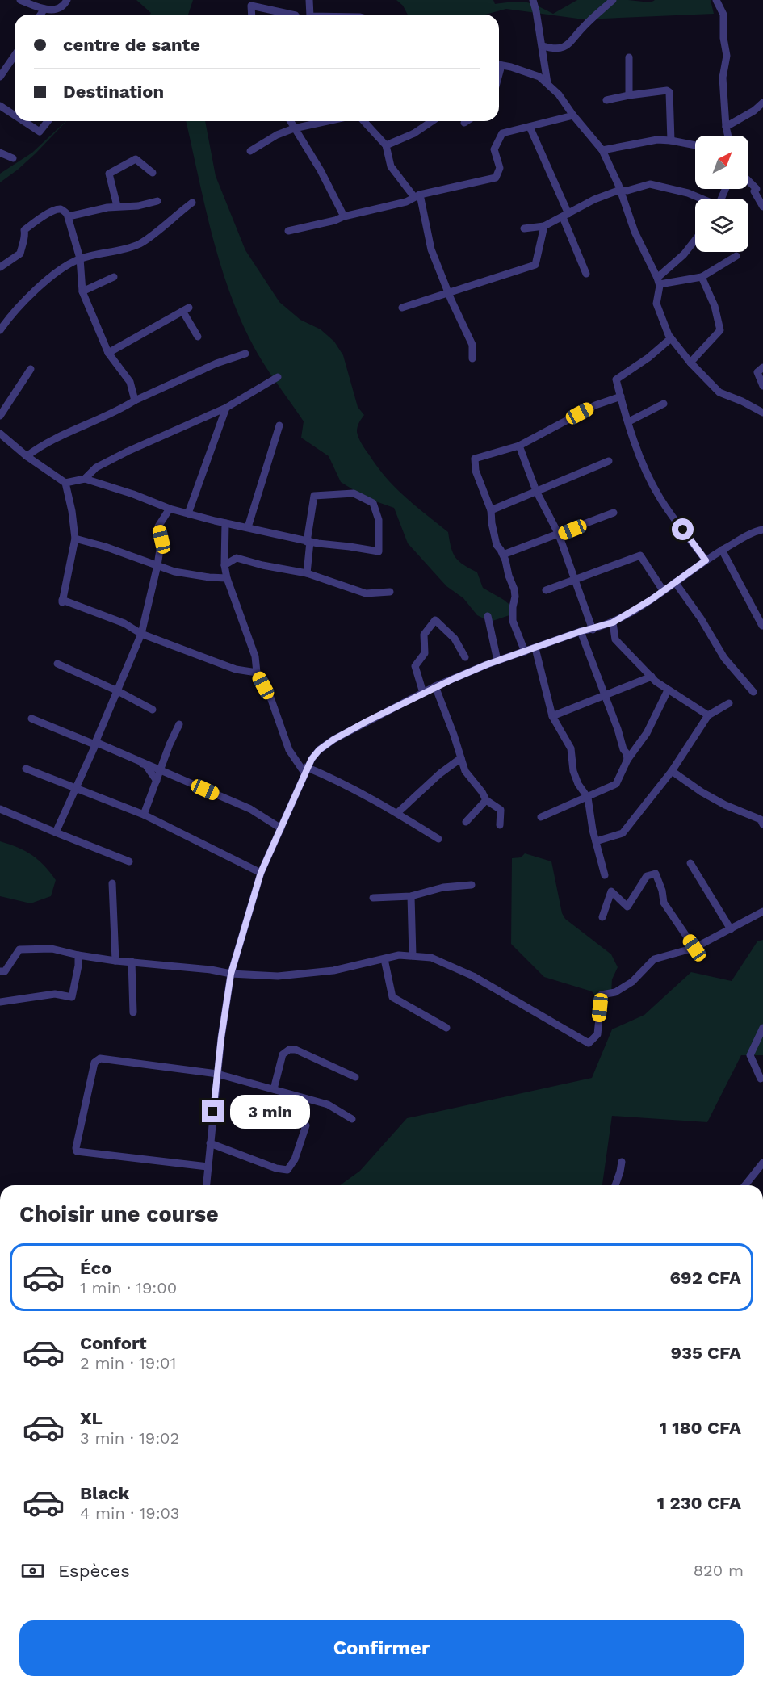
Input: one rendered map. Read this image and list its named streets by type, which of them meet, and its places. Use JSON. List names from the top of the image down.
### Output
{
  "north": "top right",
  "page": {
    "banner": ["centre de sante", "Destination"],
    "bubble": "3 min",
    "heading": "Choisir une course",
    "list": [
      {
        "name": "Éco",
        "note": "1 min · 19:00",
        "value": "692 CFA"
      },
      {
        "name": "Confort",
        "note": "2 min · 19:01",
        "value": "935 CFA"
      },
      {
        "name": "XL",
        "note": "3 min · 19:02",
        "value": "1 180 CFA"
      },
      {
        "name": "Black",
        "note": "4 min · 19:03",
        "value": "1 230 CFA"
      }
    ],
    "pay": ["Espèces", "820 m"],
    "buttons": "Confirmer"
  }
}
